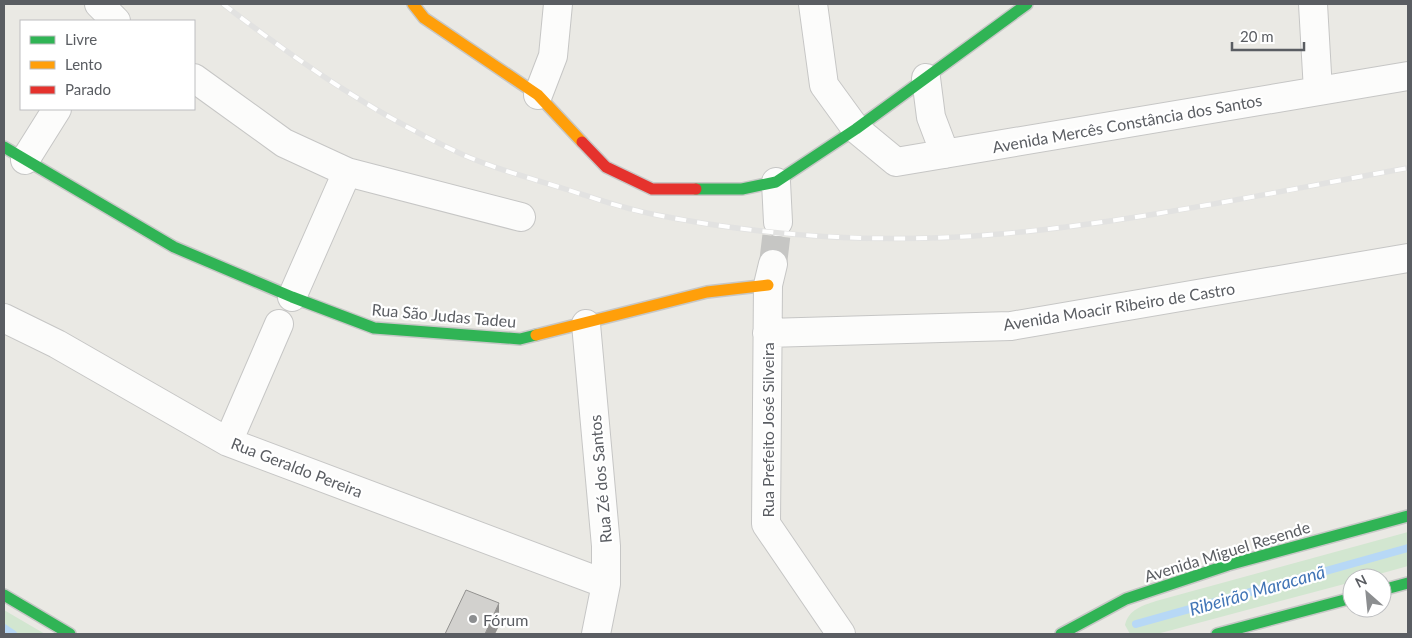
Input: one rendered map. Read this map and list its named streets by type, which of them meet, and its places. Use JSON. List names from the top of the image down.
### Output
{
  "streets": {
    "street": [
      "Avenida Mercês Constância dos Santos",
      "Avenida Moacir Ribeiro de Castro",
      "Rua São Judas Tadeu",
      "Rua Prefeito José Silveira",
      "Rua Geraldo Pereira",
      "Rua Zé dos Santos",
      "Avenida Miguel Resende"
    ]
  },
  "crossings": [
    ["Avenida Moacir Ribeiro de Castro", "Rua Prefeito José Silveira"],
    ["Rua São Judas Tadeu", "Rua Prefeito José Silveira"],
    ["Rua São Judas Tadeu", "Rua Zé dos Santos"],
    ["Rua Geraldo Pereira", "Rua Zé dos Santos"]
  ],
  "water": ["Ribeirão Maracanã"],
  "places": ["Fórum"],
  "legend": ["Livre", "Lento", "Parado"],
  "scale_bar": "20 m",
  "north": "top left"
}
